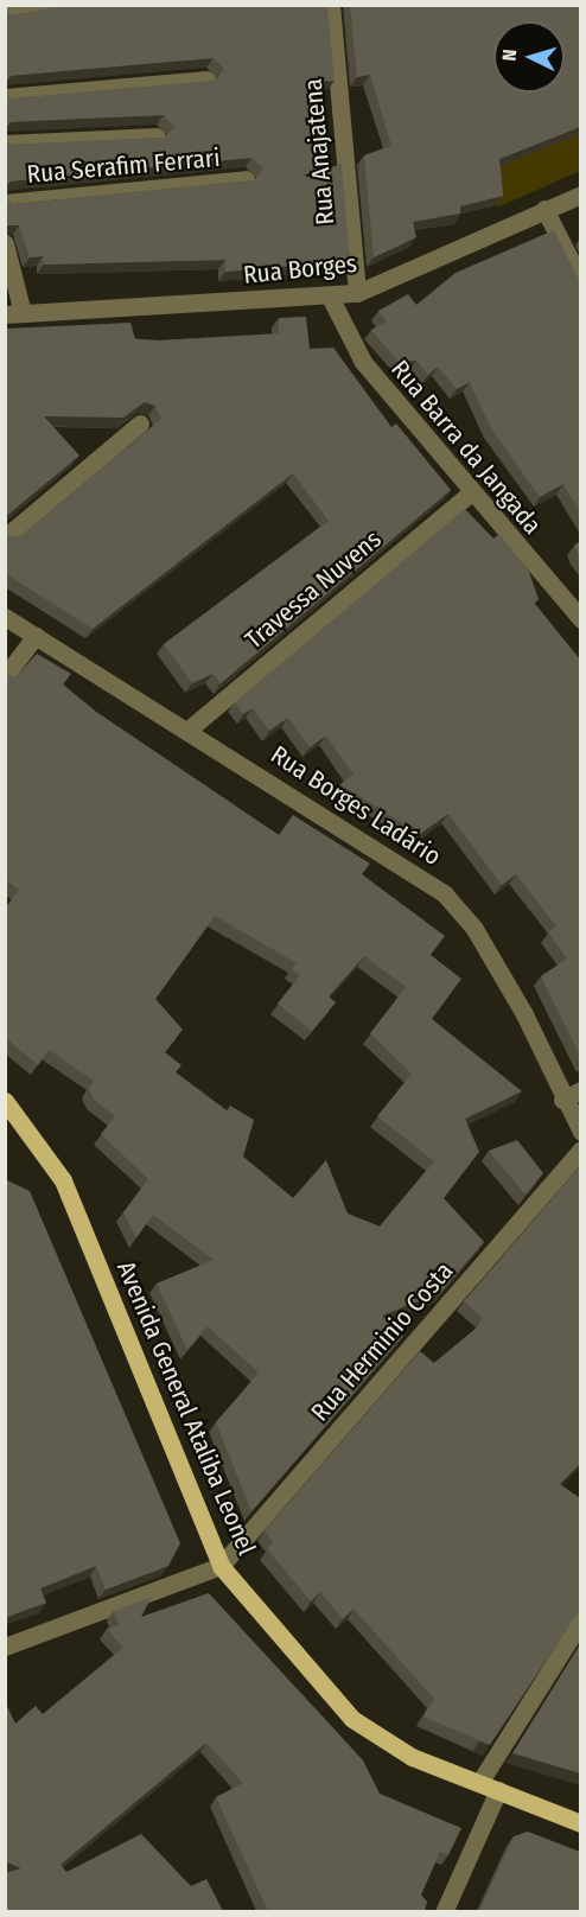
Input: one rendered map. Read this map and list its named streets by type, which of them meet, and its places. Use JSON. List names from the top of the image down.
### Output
{
  "streets": {
    "main road": ["Avenida General Ataliba Leonel"],
    "street": [
      "Rua Anajatena",
      "Rua Serafim Ferrari",
      "Rua Borges",
      "Rua Barra da Jangada",
      "Travessa Nuvens",
      "Rua Borges Ladário",
      "Rua Herminio Costa"
    ]
  },
  "crossings": [
    ["Rua Anajatena", "Rua Borges"],
    ["Rua Borges", "Rua Barra da Jangada"],
    ["Rua Barra da Jangada", "Travessa Nuvens"],
    ["Travessa Nuvens", "Rua Borges Ladário"],
    ["Rua Herminio Costa", "Avenida General Ataliba Leonel"]
  ],
  "north": "left"
}
